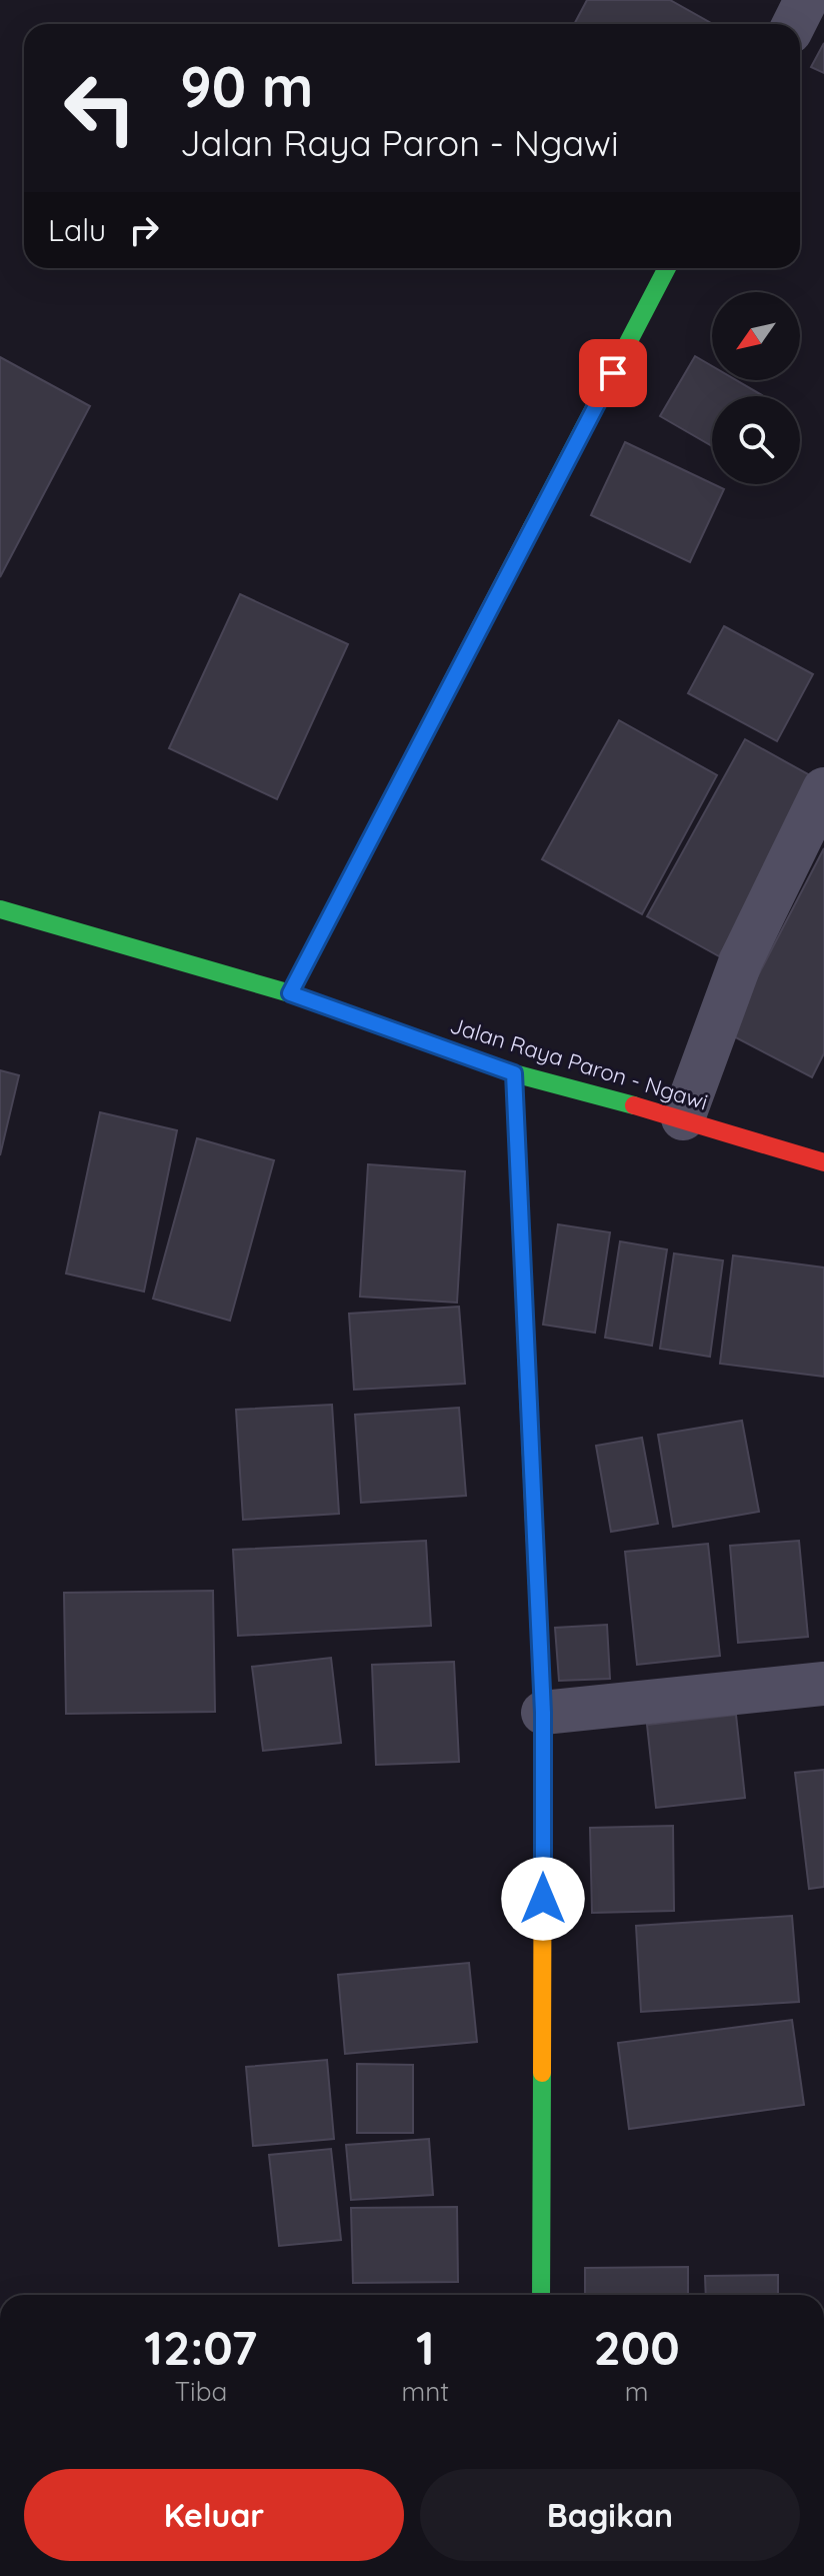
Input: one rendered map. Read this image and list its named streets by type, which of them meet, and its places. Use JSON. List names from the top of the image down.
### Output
{
  "streets": {
    "street": ["Jalan Raya Paron - Ngawi"]
  },
  "north": "bottom left",
  "page": {
    "turn": ["90 m", "Jalan Raya Paron - Ngawi"],
    "then": "Lalu",
    "eta": [
      "12:07",
      "Tiba",
      "1",
      "mnt",
      "200",
      "m"
    ],
    "buttons": ["Keluar", "Bagikan"]
  }
}
